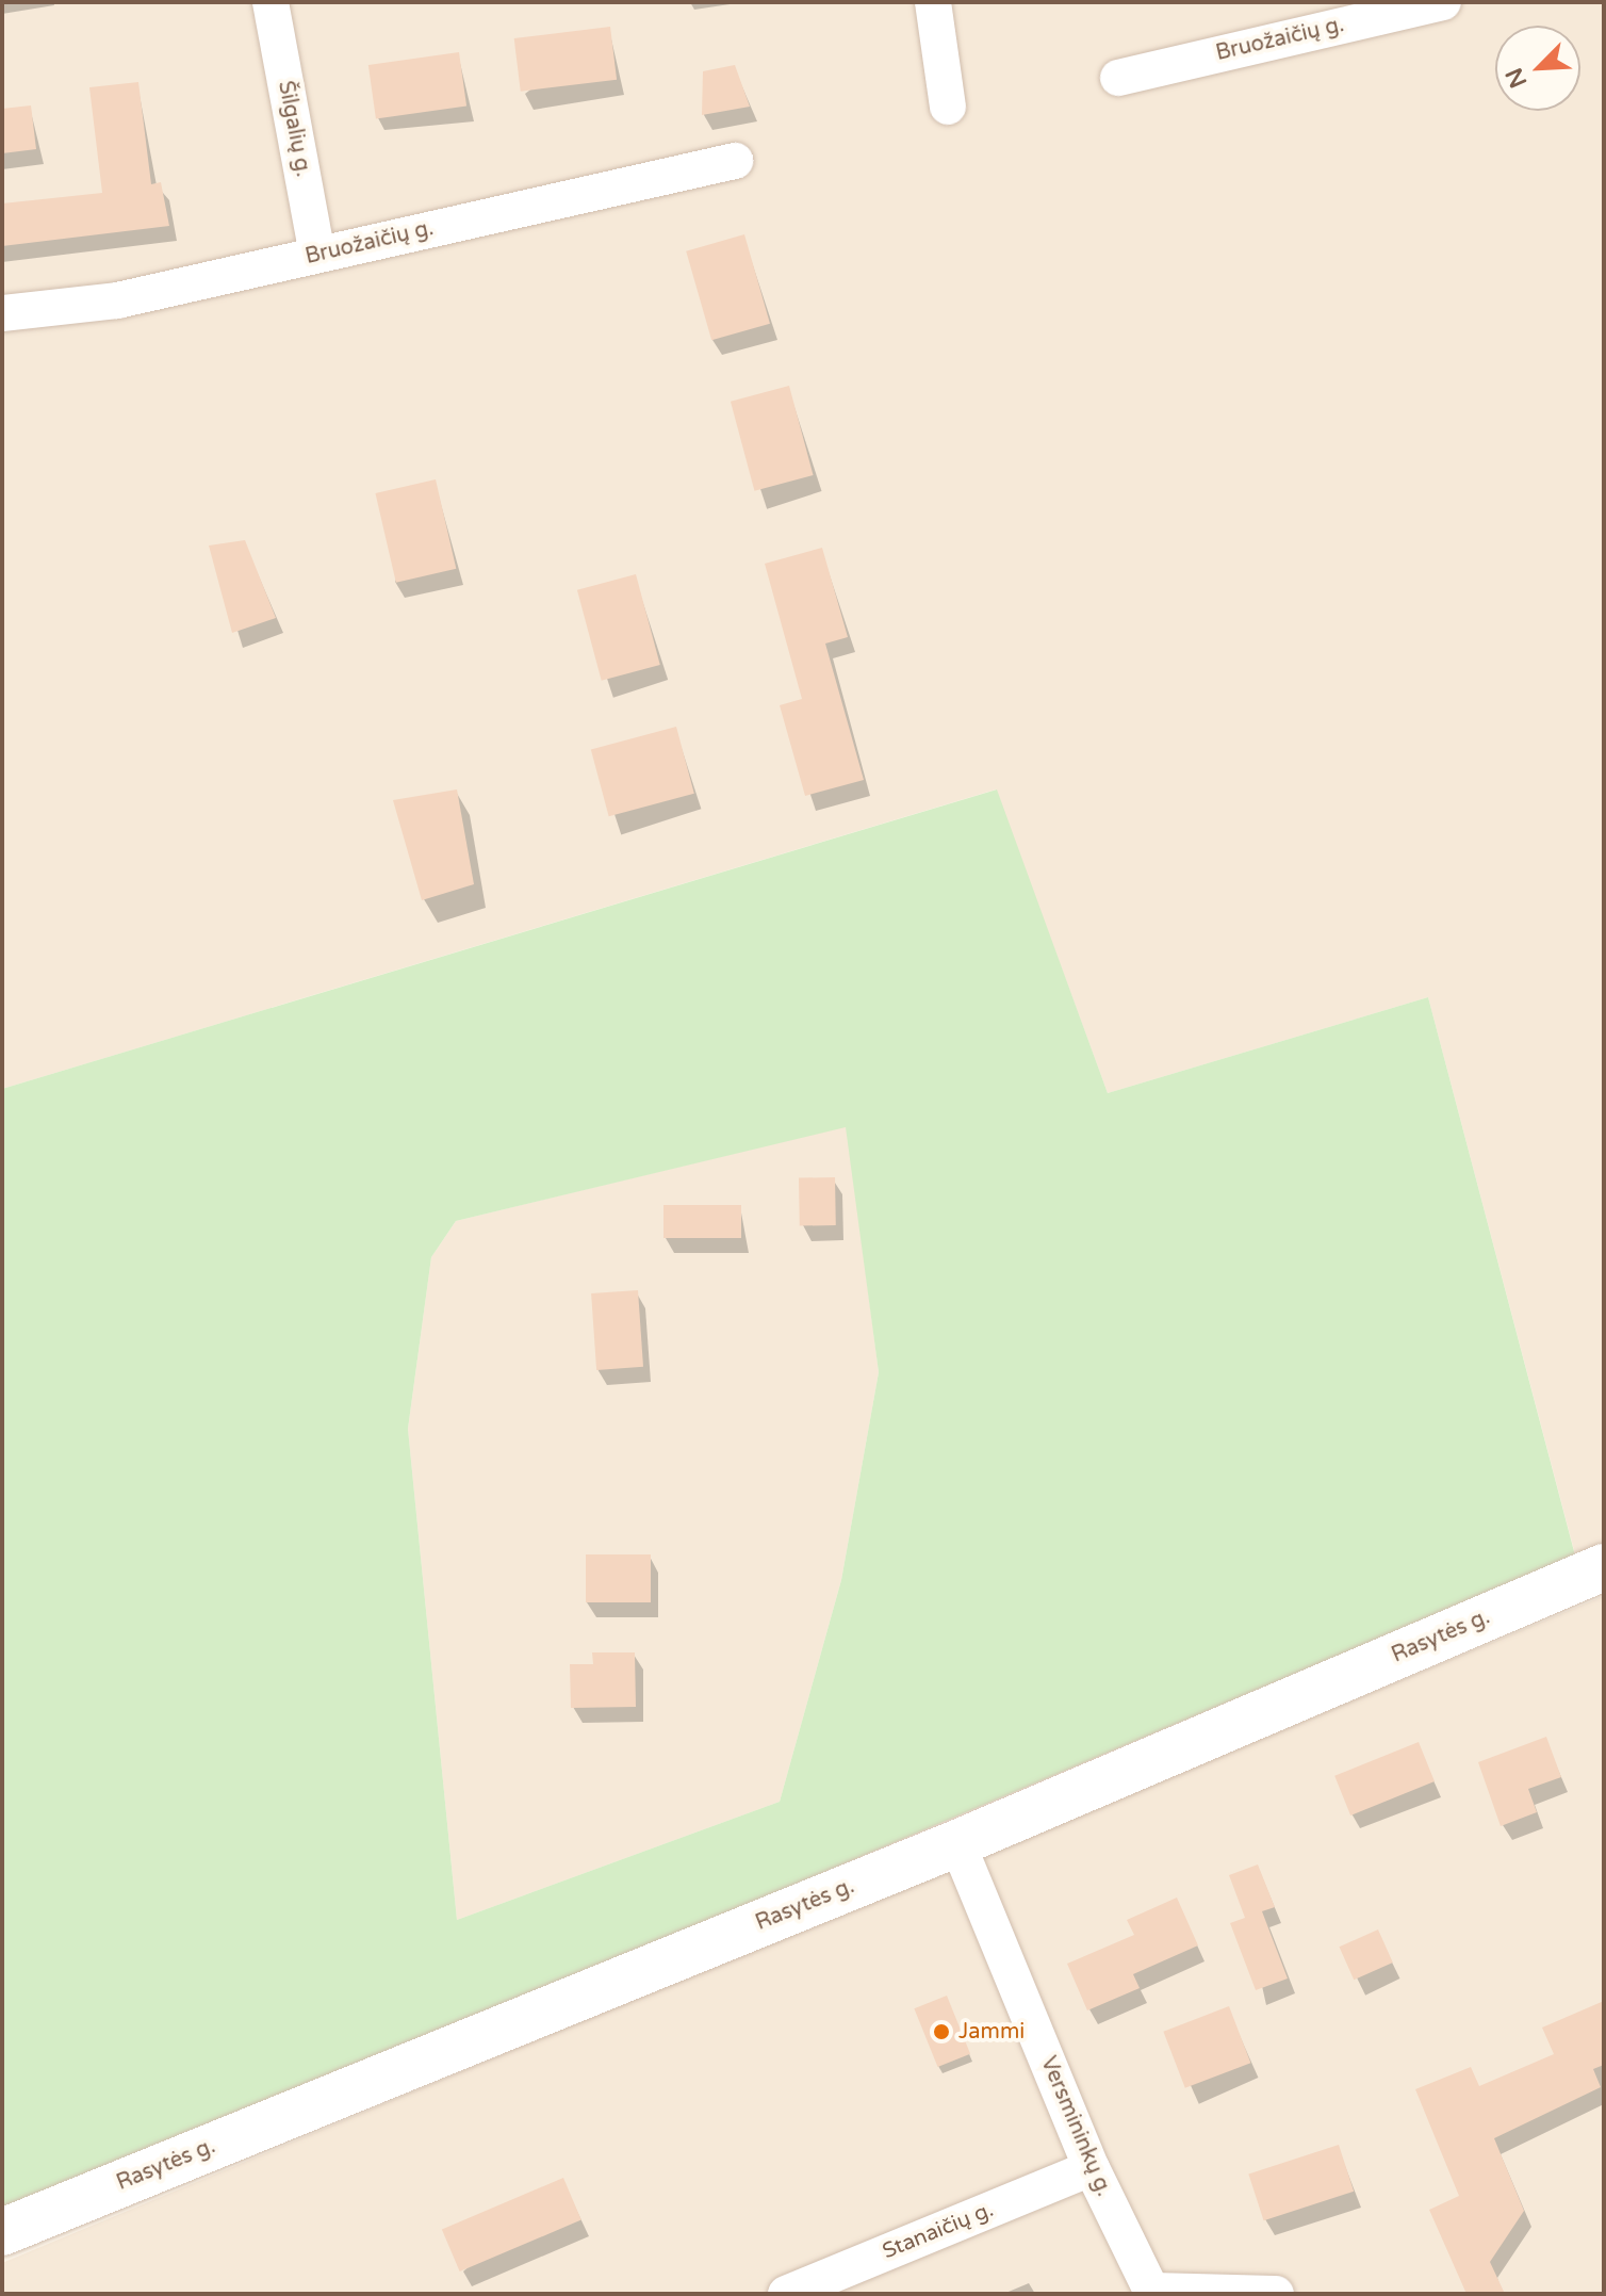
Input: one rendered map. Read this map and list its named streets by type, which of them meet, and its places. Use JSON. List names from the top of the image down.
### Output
{
  "streets": {
    "main road": ["Rasytės g."],
    "street": [
      "Bruožaičių g.",
      "Šilgalių g.",
      "Versmininkų g.",
      "Stanaičių g."
    ]
  },
  "crossings": [
    ["Bruožaičių g.", "Šilgalių g."],
    ["Rasytės g.", "Versmininkų g."],
    ["Versmininkų g.", "Stanaičių g."]
  ],
  "places": ["Jammi"],
  "north": "bottom left"
}
